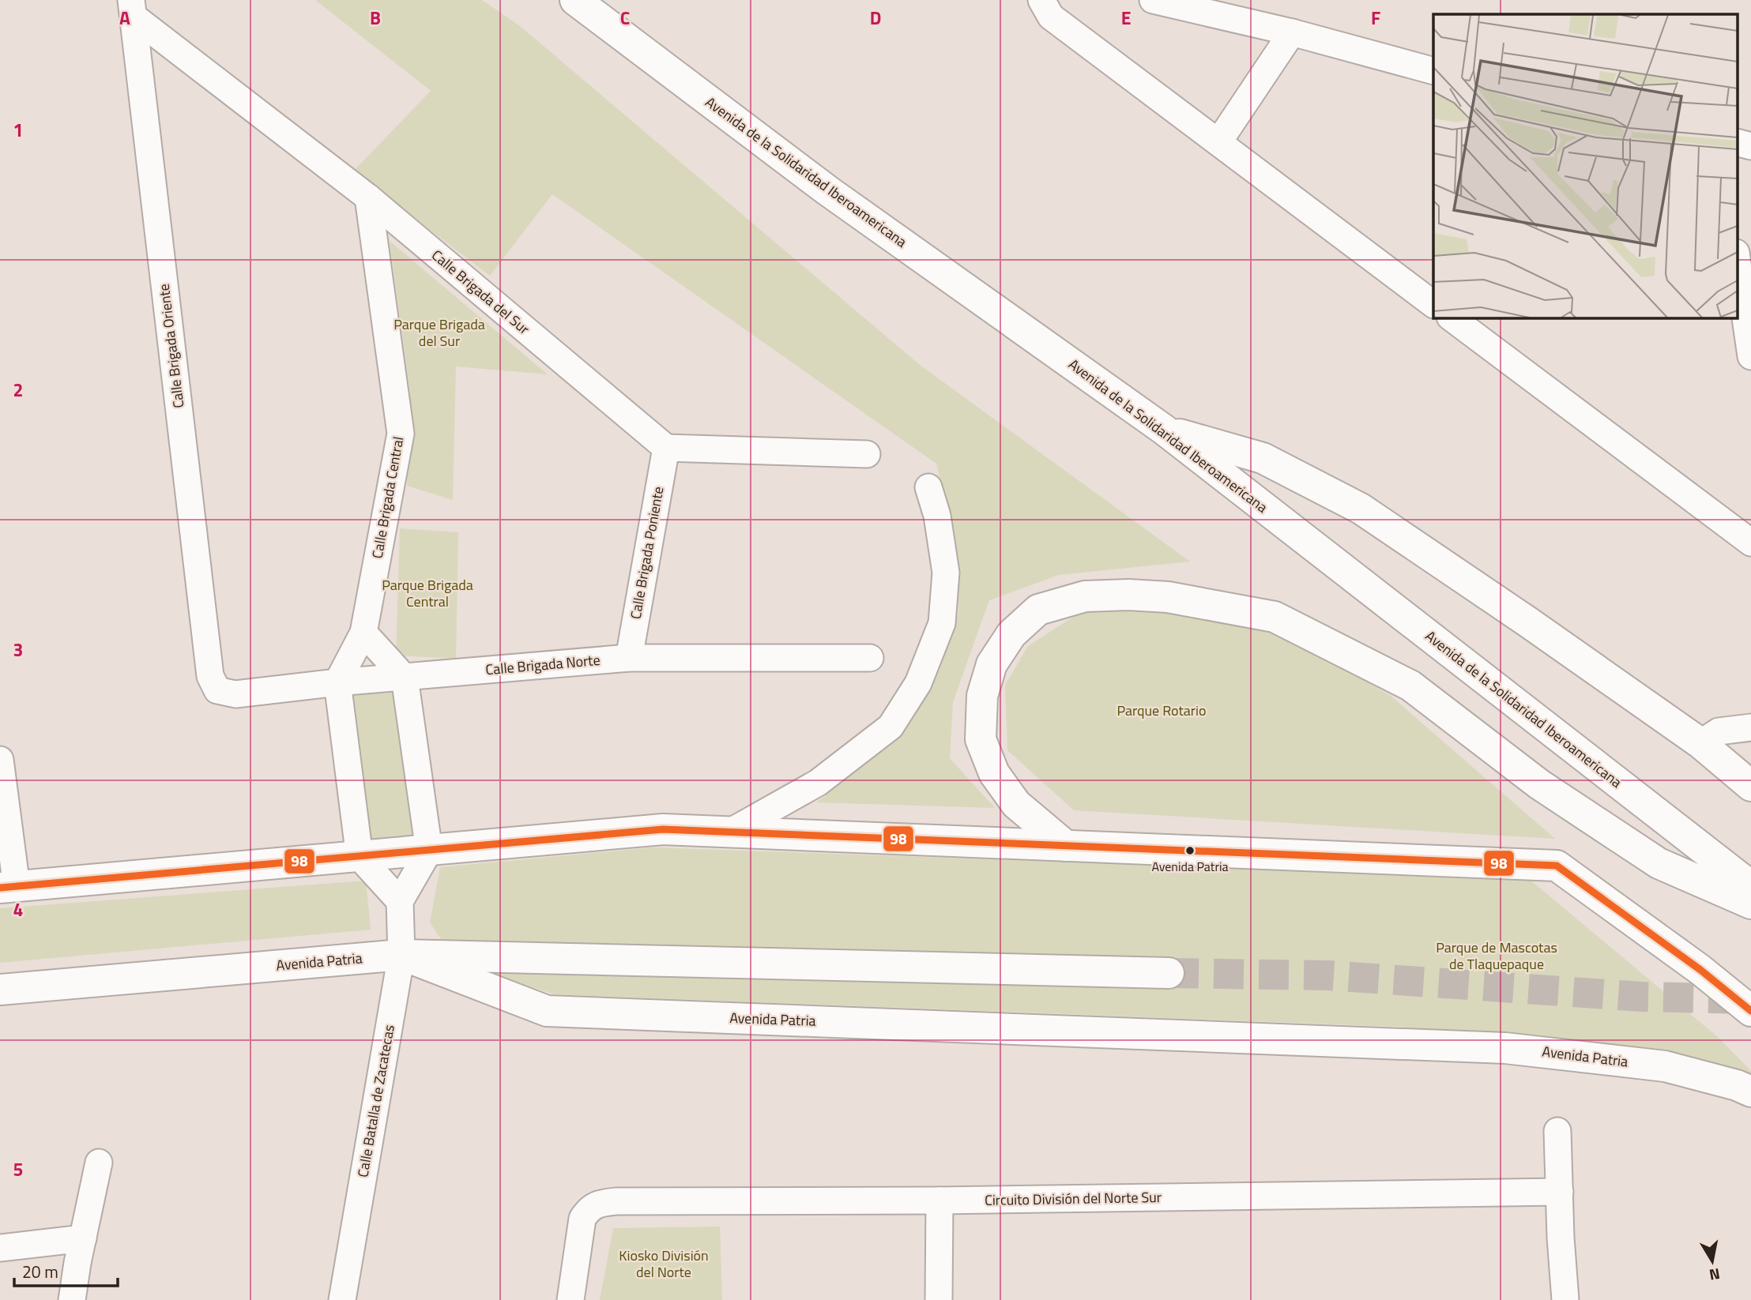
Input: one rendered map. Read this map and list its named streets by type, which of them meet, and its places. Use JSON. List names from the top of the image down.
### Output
{
  "streets": {
    "main road": ["Avenida de la Solidaridad Iberoamericana", "Avenida Patria"],
    "street": [
      "Calle Brigada del Sur",
      "Calle Brigada Oriente",
      "Calle Brigada Central",
      "Calle Brigada Poniente",
      "Calle Brigada Norte",
      "Calle Batalla de Zacatecas",
      "Circuito División del Norte Sur"
    ]
  },
  "crossings": [
    ["Calle Brigada del Sur", "Calle Brigada Oriente"],
    ["Calle Brigada del Sur", "Calle Brigada Central"],
    ["Calle Brigada del Sur", "Calle Brigada Poniente"],
    ["Calle Brigada Oriente", "Calle Brigada Norte"],
    ["Calle Brigada Central", "Calle Brigada Norte"],
    ["Calle Brigada Poniente", "Calle Brigada Norte"],
    ["Avenida Patria", "Calle Batalla de Zacatecas"]
  ],
  "parks": [
    "Parque Brigada del Sur",
    "Parque Brigada Central",
    "Parque Rotario",
    "Parque de Mascotas de Tlaquepaque",
    "Kiosko División del Norte"
  ],
  "places": ["Avenida Patria"],
  "lines": ["transit line 98"],
  "scale_bar": "20 m",
  "north": "bottom",
  "grid": {
    "columns": [
      "A",
      "B",
      "C",
      "D",
      "E",
      "F"
    ],
    "rows": [
      "1",
      "2",
      "3",
      "4",
      "5"
    ]
  }
}
